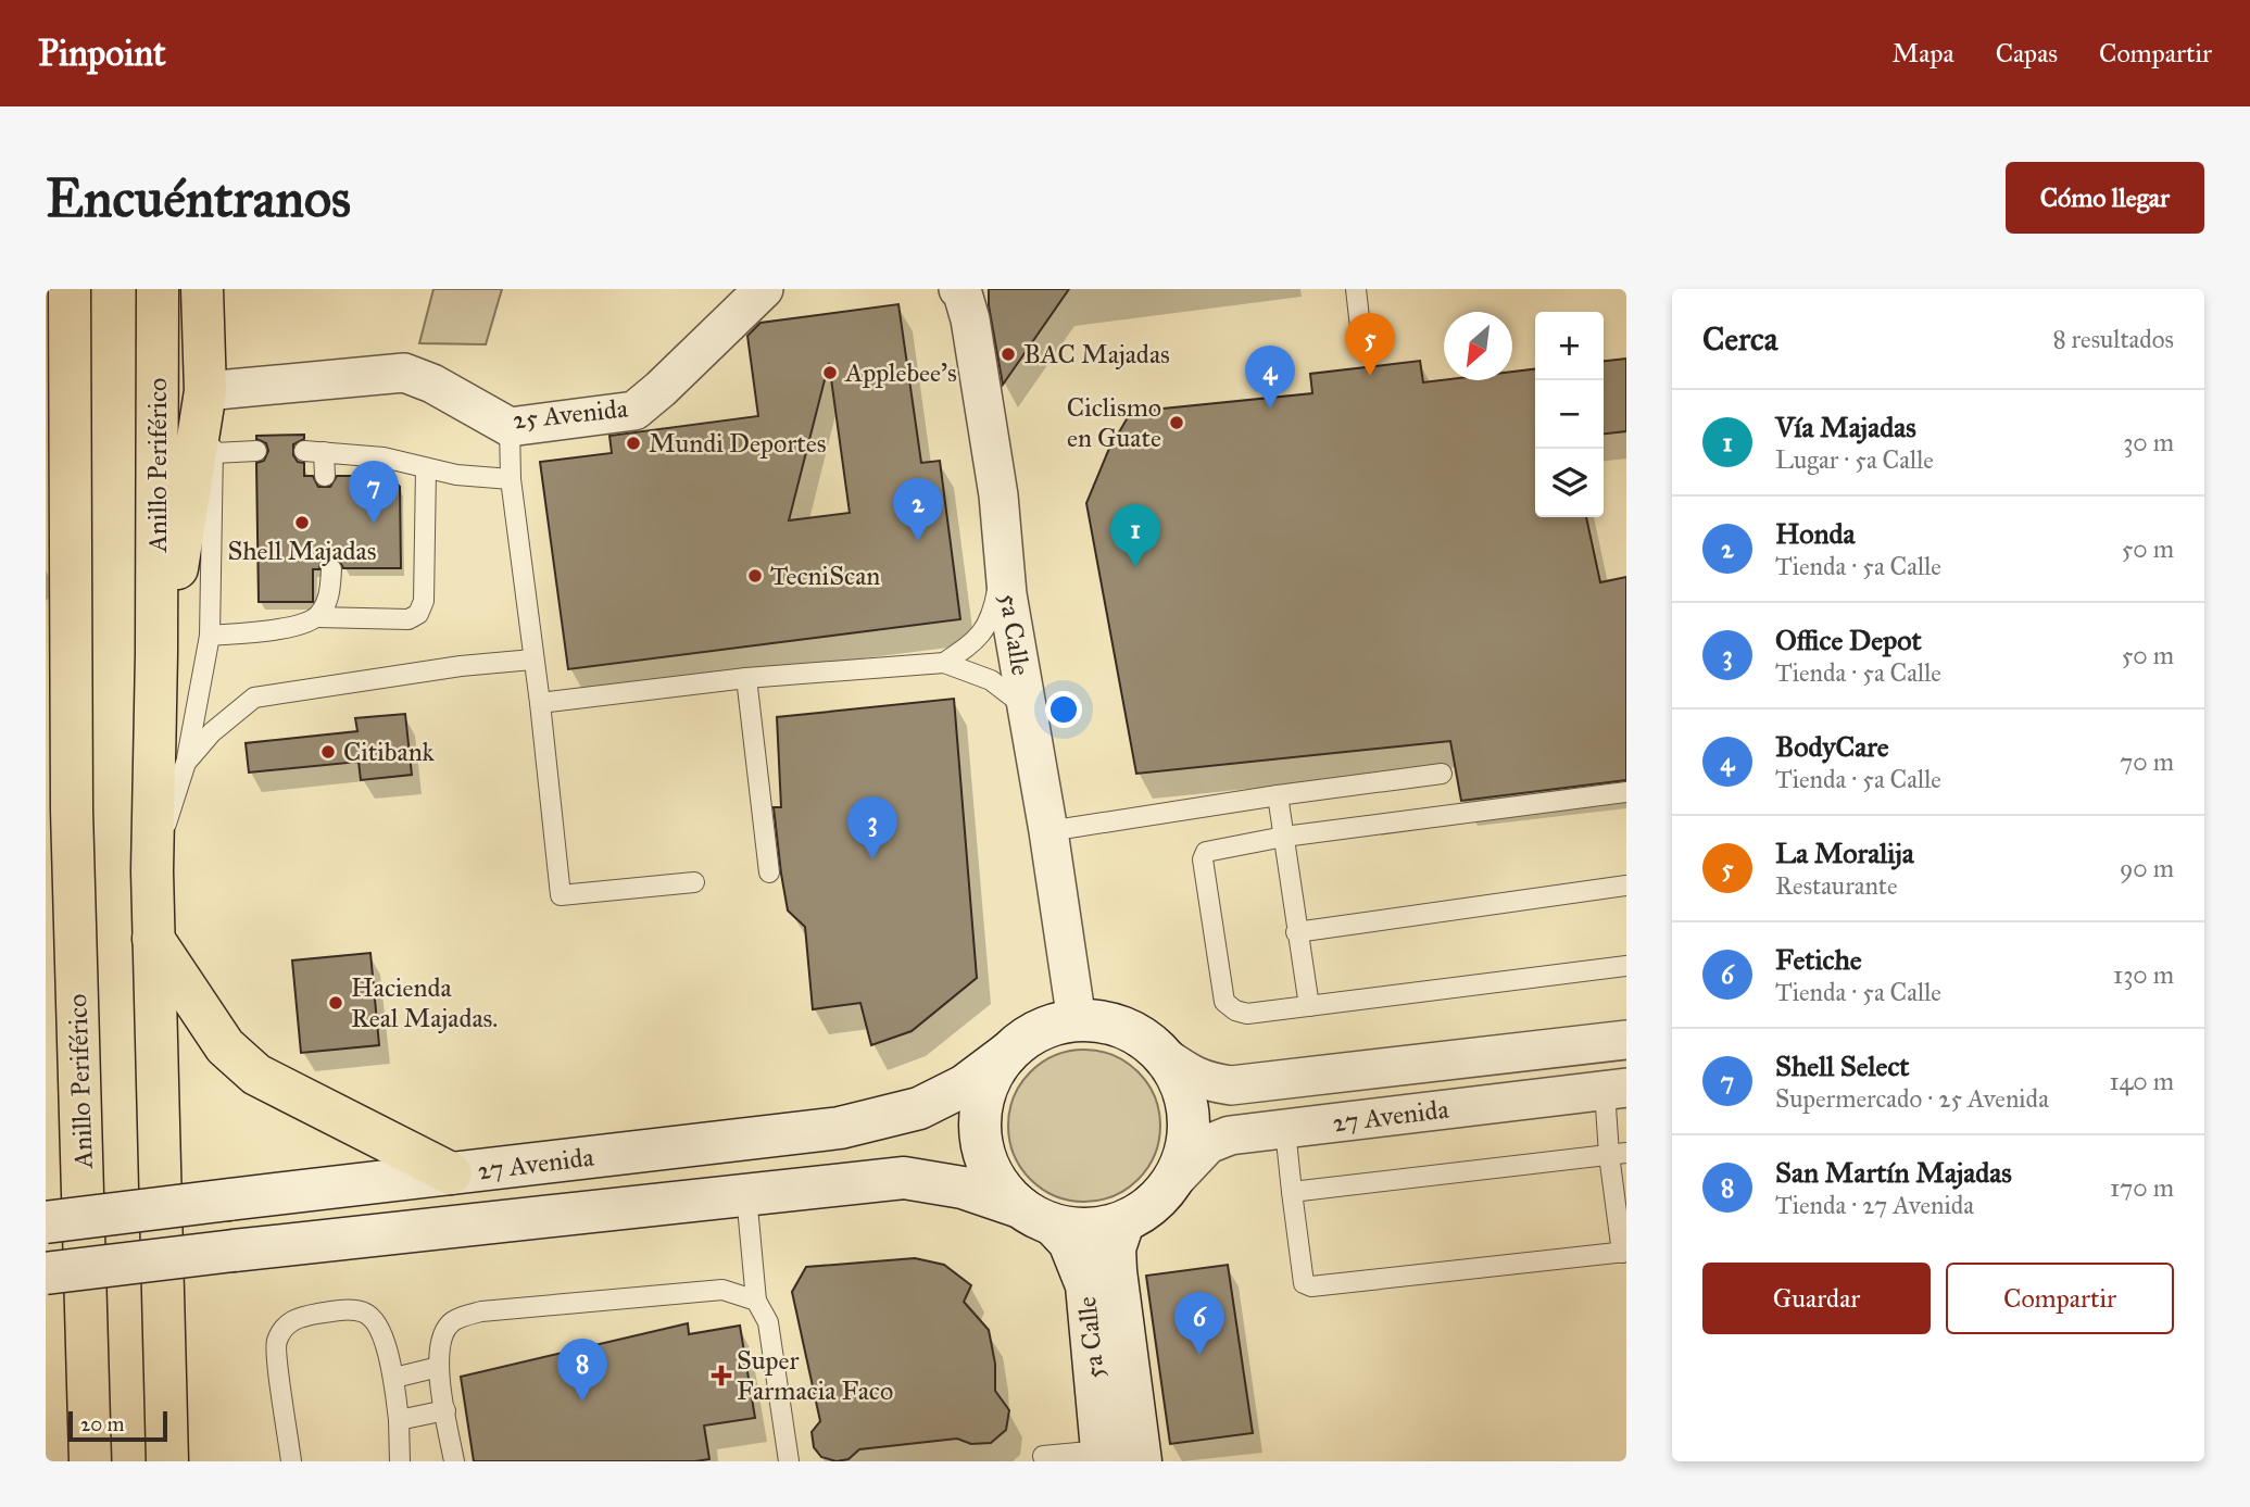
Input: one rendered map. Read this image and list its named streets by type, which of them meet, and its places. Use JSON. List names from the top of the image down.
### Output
{
  "streets": {
    "highway": ["Anillo Periférico"],
    "street": ["25 Avenida", "5a Calle", "27 Avenida"]
  },
  "crossings": [
    ["5a Calle", "27 Avenida"]
  ],
  "places": {
    "other": [
      "BAC Majadas",
      "Applebee's",
      "Ciclismo en Guate",
      "Mundi Deportes",
      "Shell Majadas",
      "TecniScan",
      "Citibank",
      "Hacienda Real Majadas."
    ],
    "health": ["Super Farmacia Faco"]
  },
  "scale_bar": "20 m",
  "north": "bottom left",
  "page": {
    "header": "Pinpoint",
    "nav": ["Mapa", "Capas", "Compartir"],
    "buttons": [
      "Cómo llegar",
      ["Guardar", "Compartir"]
    ],
    "title": "Encuéntranos",
    "heading": ["Cerca", "8 resultados"],
    "map_buttons": ["+", "−"],
    "pins": [
      "5",
      "4",
      "7",
      "2",
      "1",
      "3",
      "6",
      "8"
    ],
    "list": [
      {
        "mark": "1",
        "name": "Vía Majadas",
        "note": "Lugar · 5a Calle",
        "value": "30 m"
      },
      {
        "mark": "2",
        "name": "Honda",
        "note": "Tienda · 5a Calle",
        "value": "50 m"
      },
      {
        "mark": "3",
        "name": "Office Depot",
        "note": "Tienda · 5a Calle",
        "value": "50 m"
      },
      {
        "mark": "4",
        "name": "BodyCare",
        "note": "Tienda · 5a Calle",
        "value": "70 m"
      },
      {
        "mark": "5",
        "name": "La Moralija",
        "note": "Restaurante",
        "value": "90 m"
      },
      {
        "mark": "6",
        "name": "Fetiche",
        "note": "Tienda · 5a Calle",
        "value": "130 m"
      },
      {
        "mark": "7",
        "name": "Shell Select",
        "note": "Supermercado · 25 Avenida",
        "value": "140 m"
      },
      {
        "mark": "8",
        "name": "San Martín Majadas",
        "note": "Tienda · 27 Avenida",
        "value": "170 m"
      }
    ],
    "scale": "20 m"
  }
}
